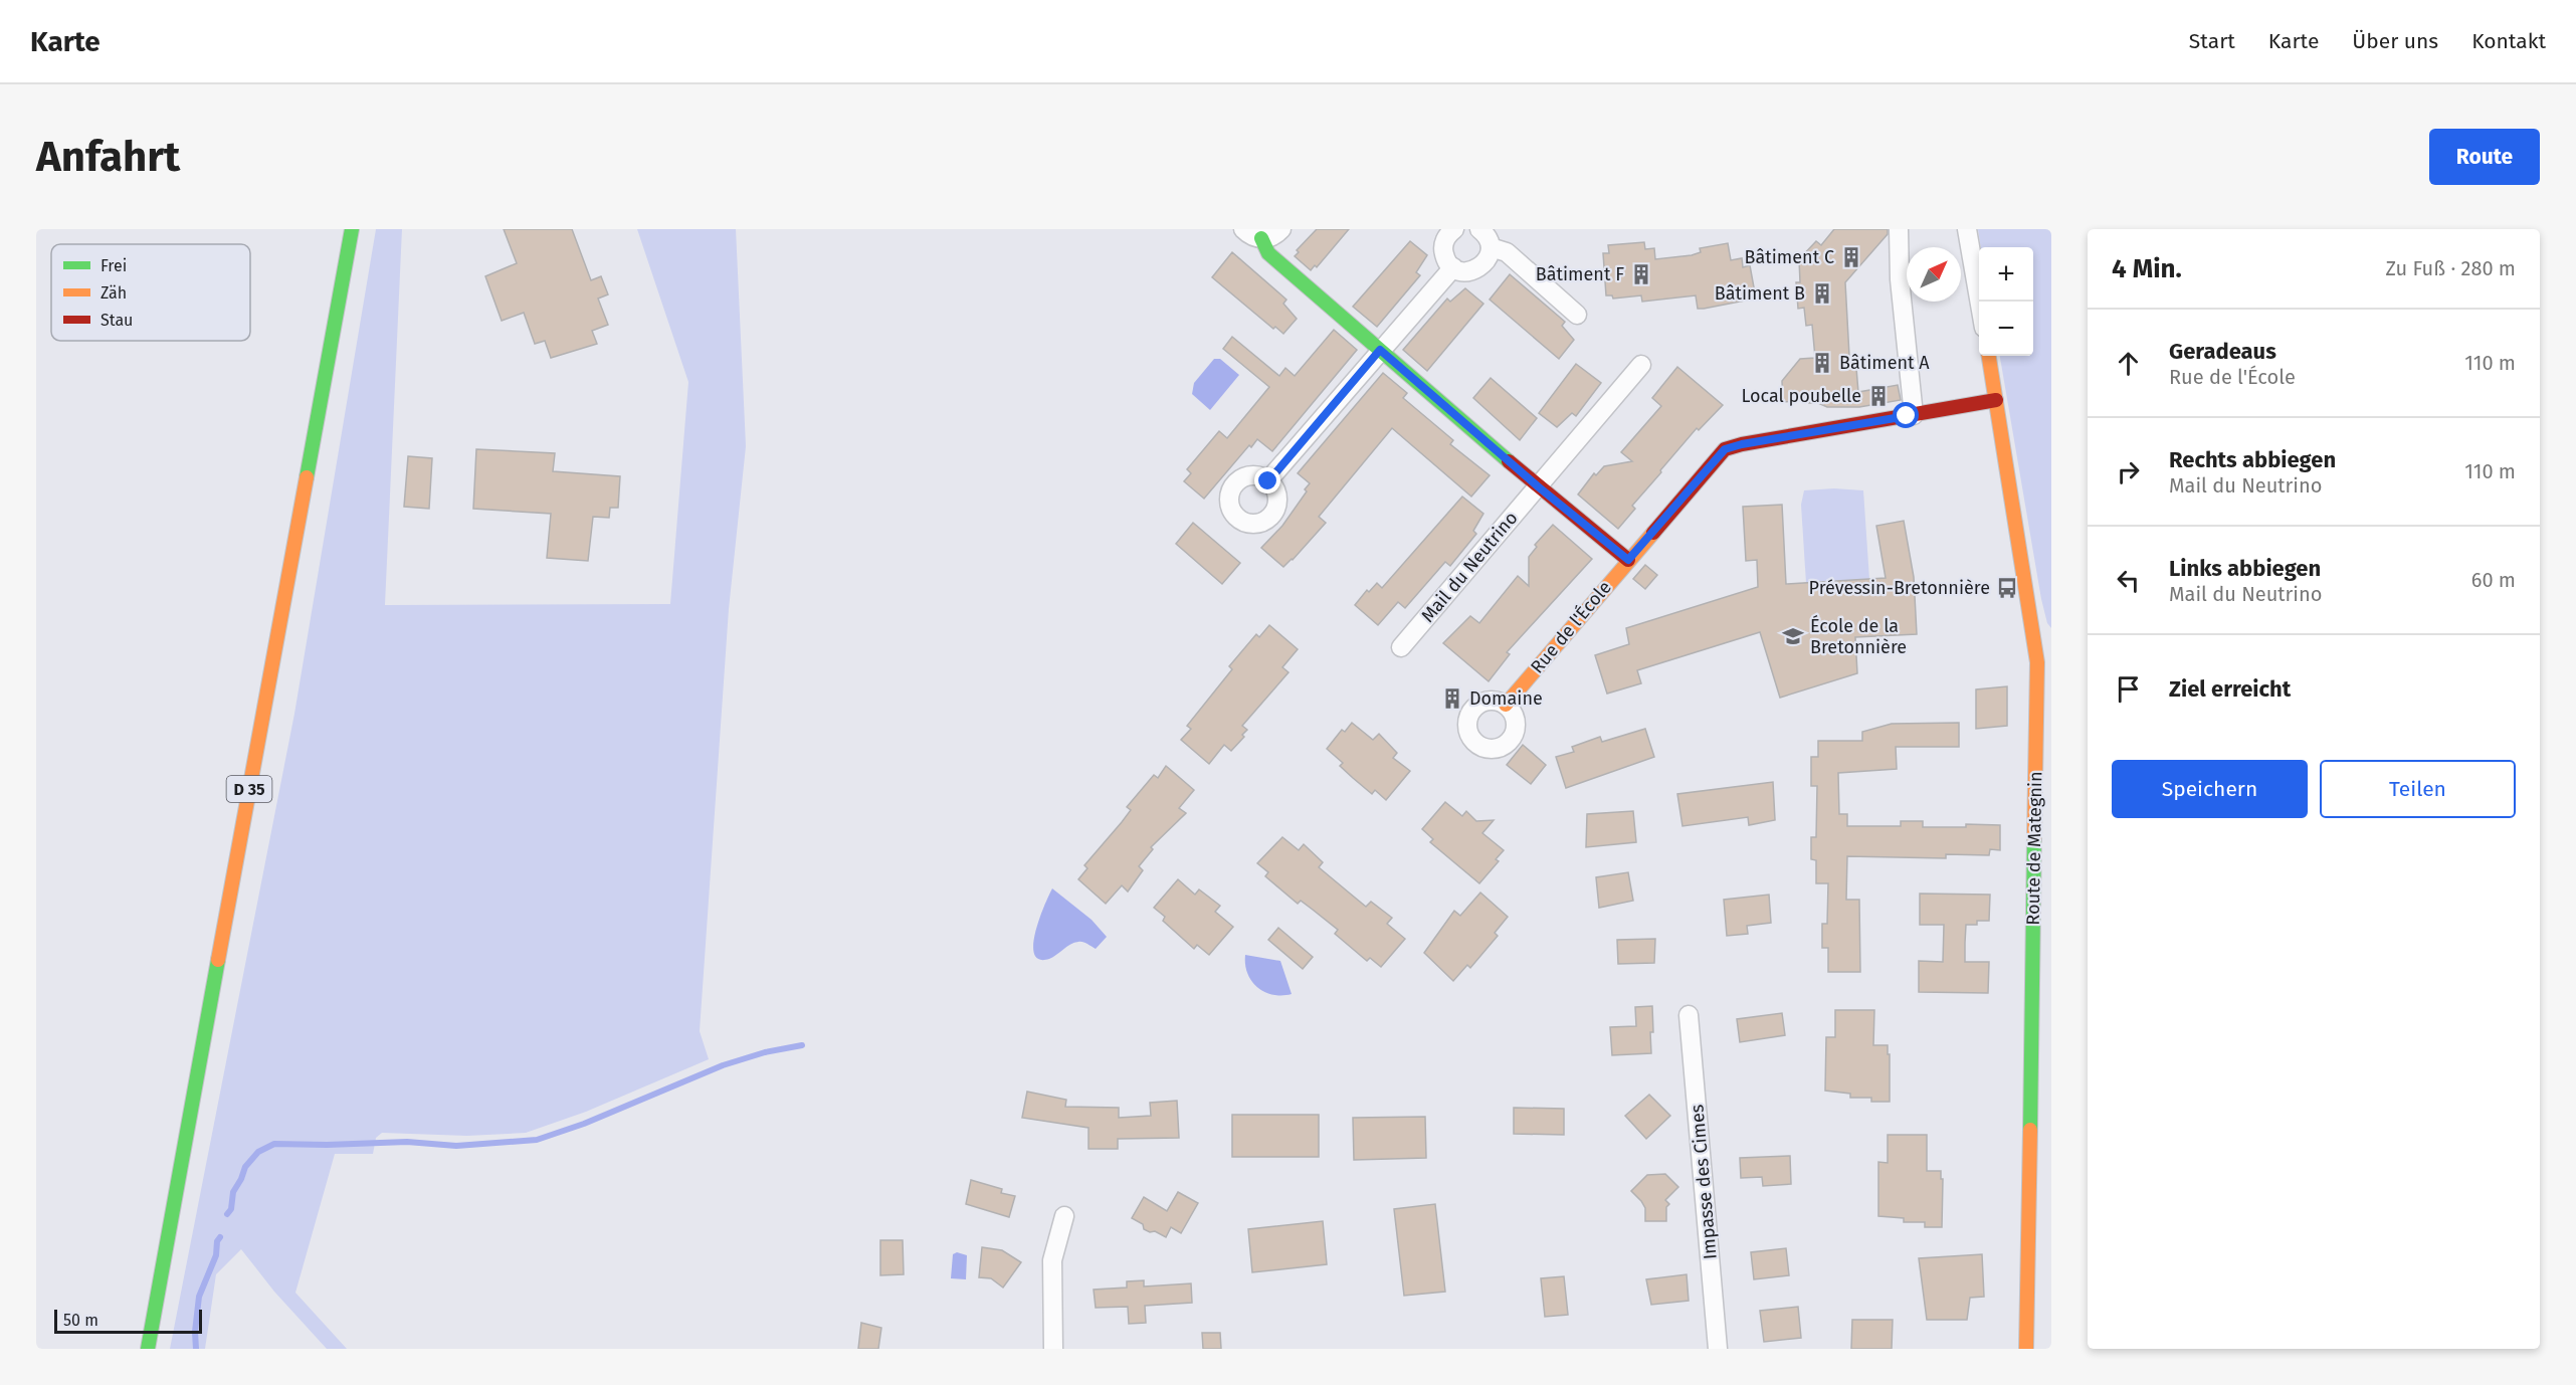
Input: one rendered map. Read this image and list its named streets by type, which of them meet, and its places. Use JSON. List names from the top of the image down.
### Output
{
  "streets": {
    "street": [
      "Mail du Neutrino",
      "Rue de l'École",
      "D 35",
      "Route de Mategnin",
      "Impasse des Cimes"
    ]
  },
  "crossings": [
    ["Rue de l'École", "Route de Mategnin"]
  ],
  "places": {
    "building": [
      "Bâtiment C",
      "Bâtiment F",
      "Bâtiment B",
      "Bâtiment A",
      "Local poubelle",
      "Domaine"
    ],
    "bus stop": ["Prévessin-Bretonnière"],
    "school or university": ["École de la Bretonnière"]
  },
  "legend": ["Frei", "Zäh", "Stau"],
  "scale_bar": "50 m",
  "north": "top right",
  "page": {
    "header": "Karte",
    "nav": [
      "Start",
      "Karte",
      "Über uns",
      "Kontakt"
    ],
    "buttons": [
      "Route",
      ["Speichern", "Teilen"]
    ],
    "title": "Anfahrt",
    "heading": ["4 Min.", "Zu Fuß · 280 m"],
    "map_buttons": ["+", "−"],
    "list": [
      ["Geradeaus", "Rue de l'École", "110 m"],
      ["Rechts abbiegen", "Mail du Neutrino", "110 m"],
      ["Links abbiegen", "Mail du Neutrino", "60 m"],
      "Ziel erreicht"
    ],
    "scale": "50 m"
  }
}
